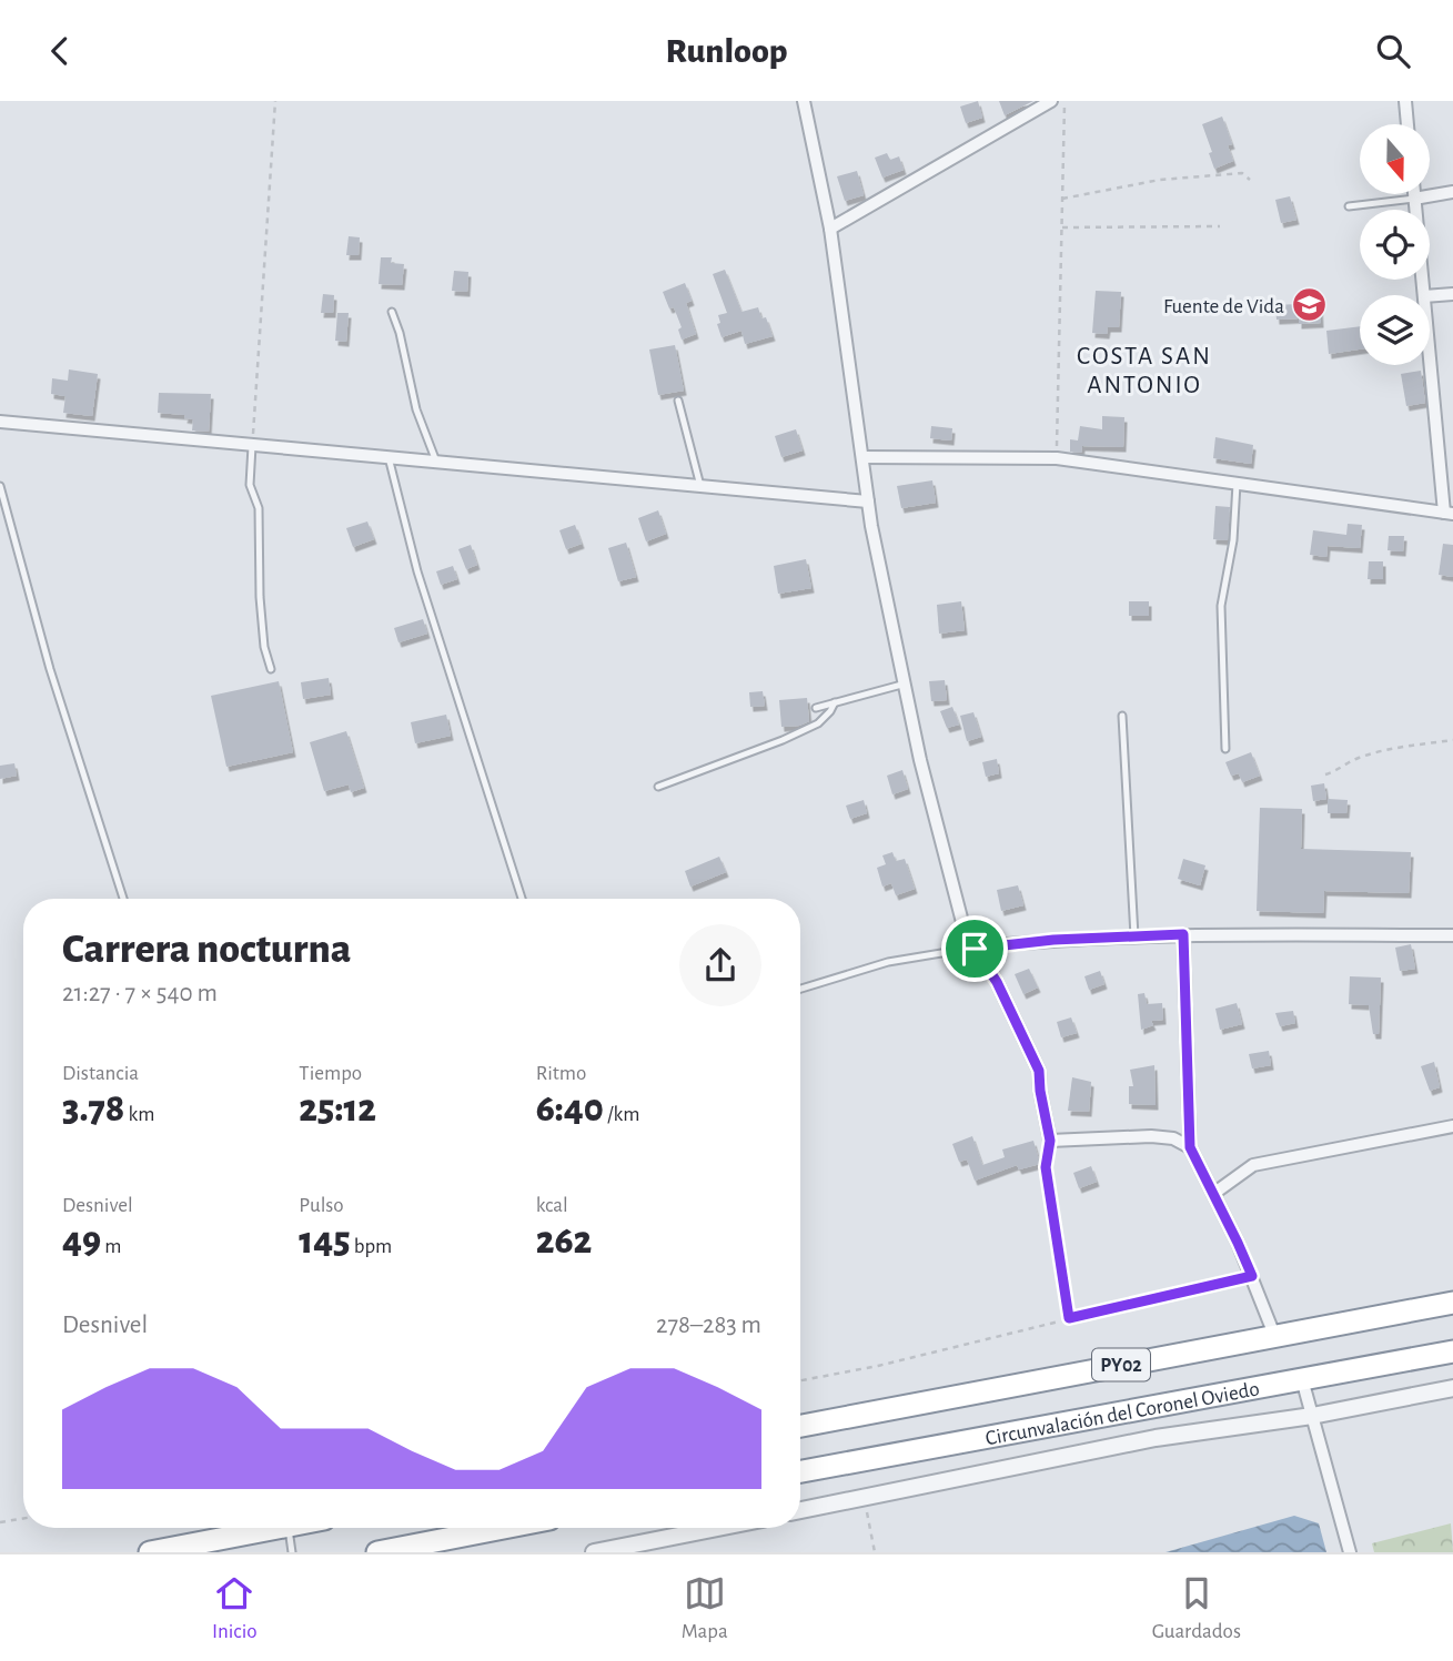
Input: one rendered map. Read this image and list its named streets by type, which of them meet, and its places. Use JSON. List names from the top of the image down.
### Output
{
  "streets": {
    "highway": ["PY02", "Circunvalación del Coronel Oviedo"]
  },
  "districts": ["COSTA SAN ANTONIO"],
  "places": {
    "school or university": ["Fuente de Vida"]
  },
  "north": "bottom",
  "page": {
    "header": "Runloop",
    "heading": ["Carrera nocturna", "21:27 · 7 × 540 m"],
    "stats": [
      ["Distancia", "3.78 km"],
      ["Tiempo", "25:12"],
      ["Ritmo", "6:40 /km"],
      ["Desnivel", "49 m"],
      ["Pulso", "145 bpm"],
      ["kcal", "262"]
    ],
    "chart": ["Desnivel", "278–283 m"],
    "tabs": ["Inicio", "Mapa", "Guardados"]
  }
}
